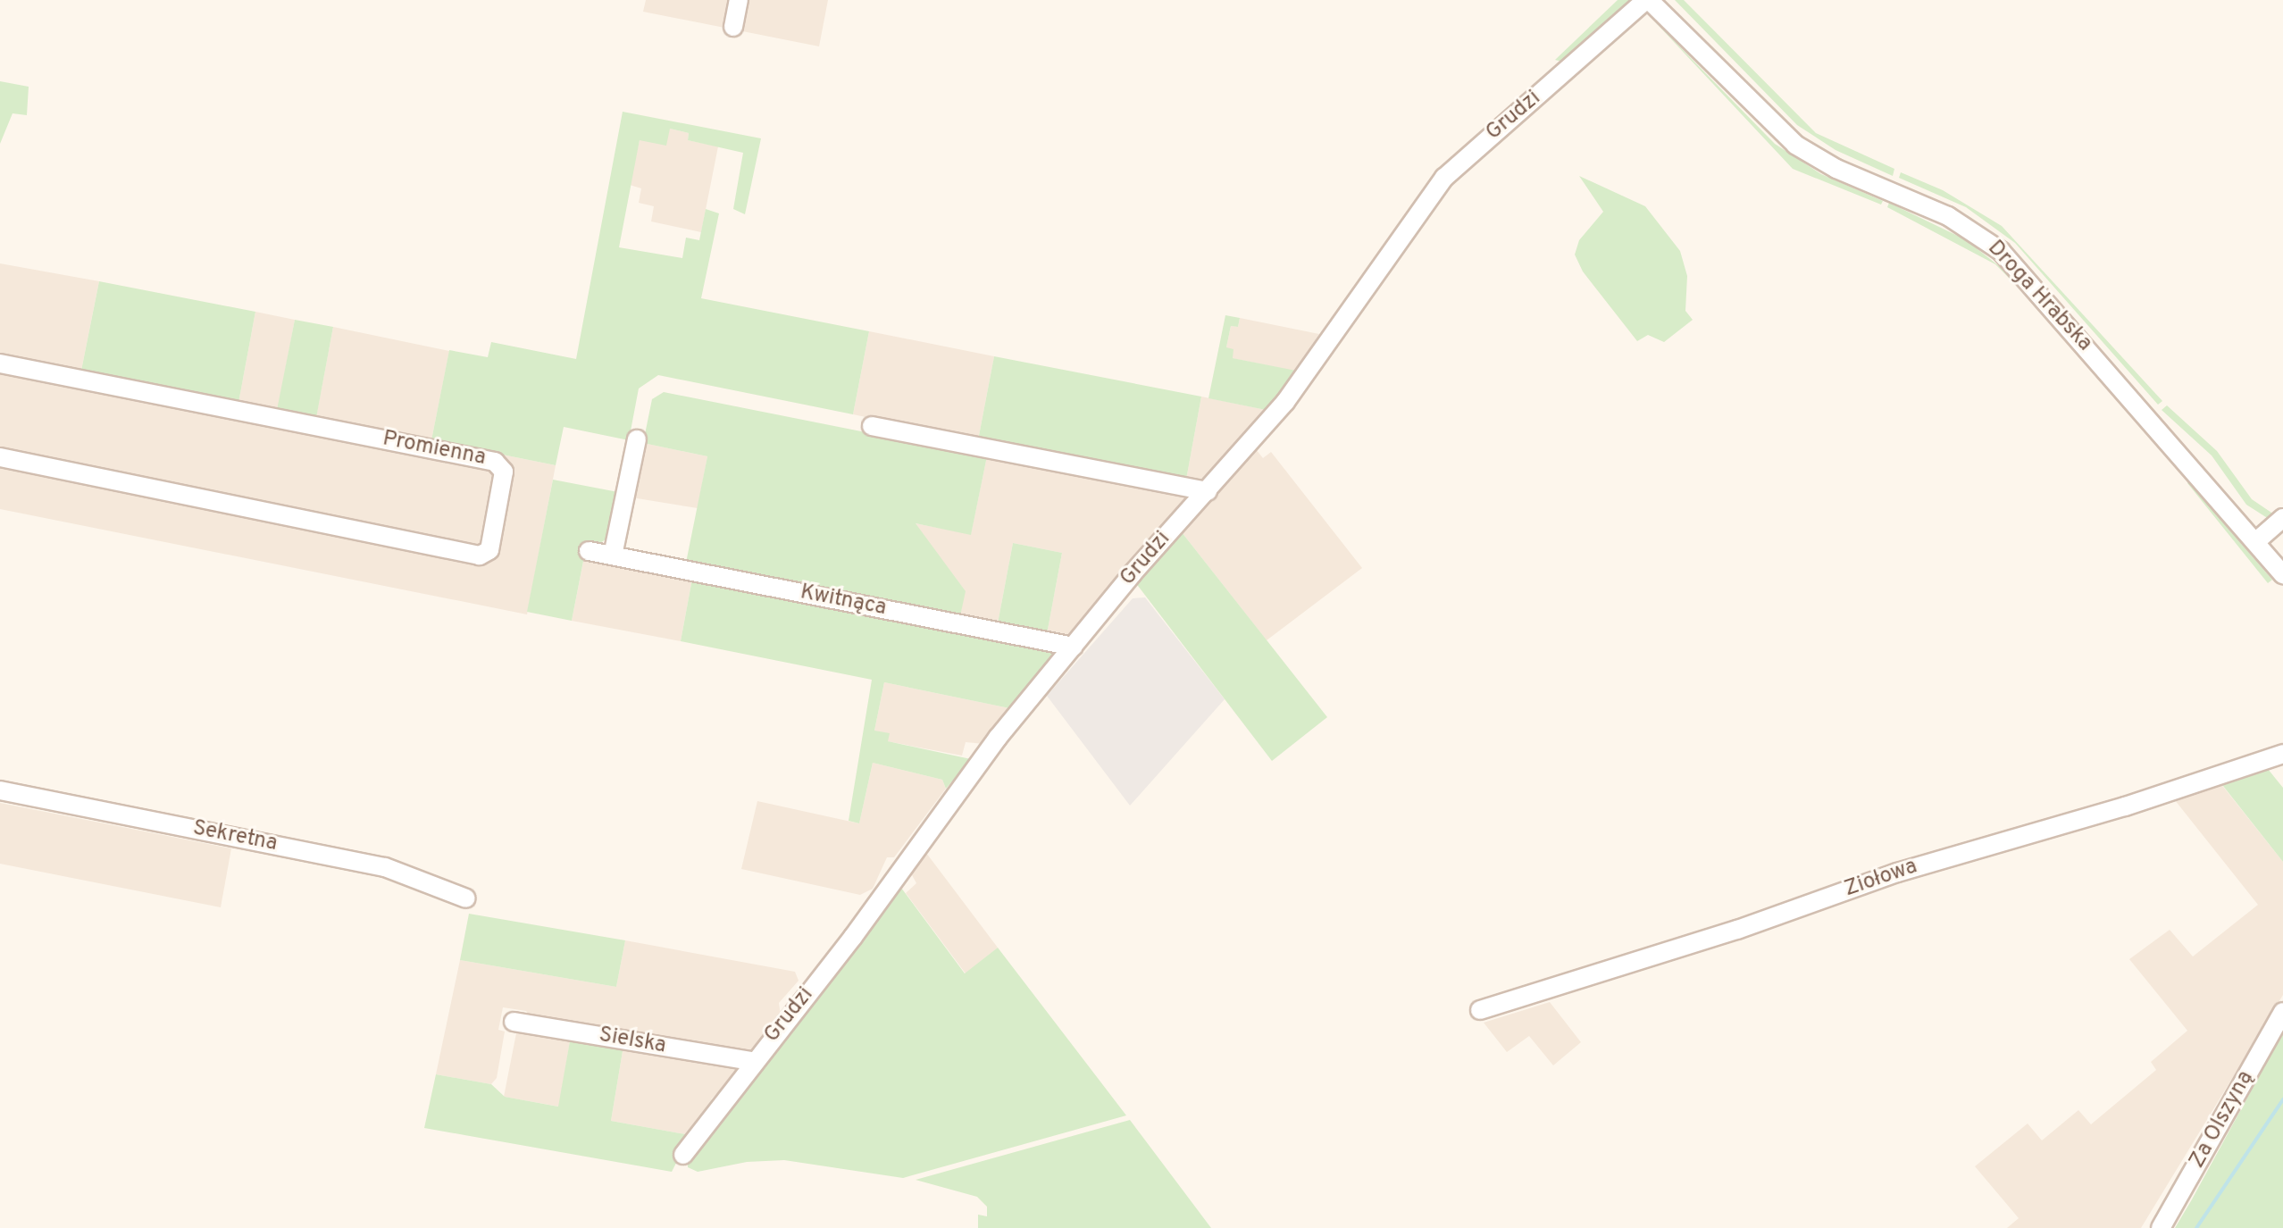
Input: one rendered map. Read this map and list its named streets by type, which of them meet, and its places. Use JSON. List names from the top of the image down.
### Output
{
  "streets": {
    "street": [
      "Grudzi",
      "Droga Hrabska",
      "Promienna",
      "Kwitnąca",
      "Sekretna",
      "Ziołowa",
      "Sielska",
      "Za Olszyną"
    ]
  },
  "crossings": [
    ["Grudzi", "Droga Hrabska"],
    ["Grudzi", "Kwitnąca"],
    ["Grudzi", "Sielska"]
  ]
}
